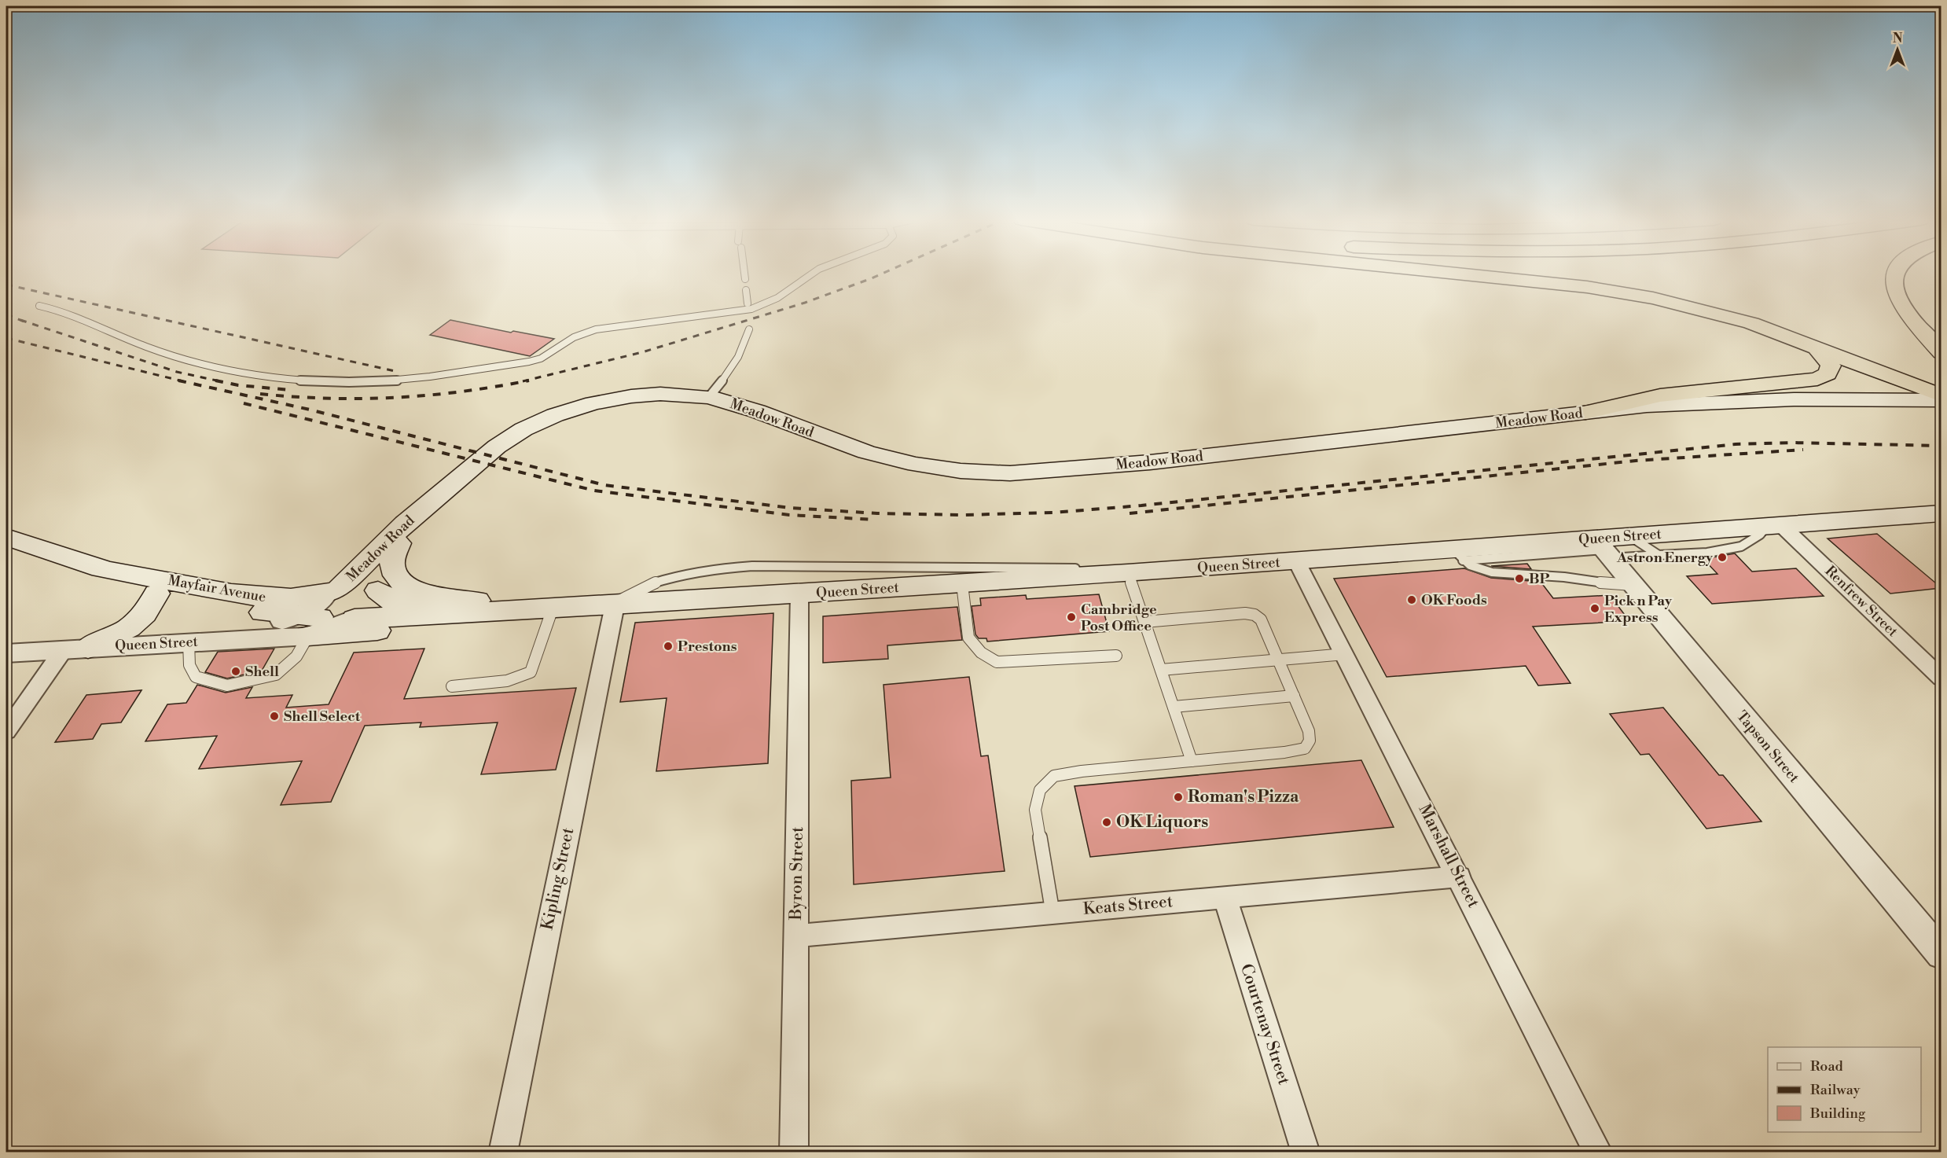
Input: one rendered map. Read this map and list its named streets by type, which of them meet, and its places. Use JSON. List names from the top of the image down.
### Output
{
  "streets": {
    "main road": ["Meadow Road", "Queen Street", "Mayfair Avenue"],
    "street": [
      "Renfrew Street",
      "Tapson Street",
      "Marshall Street",
      "Byron Street",
      "Kipling Street",
      "Keats Street",
      "Courtenay Street"
    ]
  },
  "crossings": [
    ["Meadow Road", "Queen Street"],
    ["Meadow Road", "Mayfair Avenue"],
    ["Queen Street", "Mayfair Avenue"],
    ["Queen Street", "Renfrew Street"],
    ["Queen Street", "Tapson Street"],
    ["Queen Street", "Marshall Street"],
    ["Queen Street", "Byron Street"],
    ["Queen Street", "Kipling Street"],
    ["Marshall Street", "Keats Street"],
    ["Byron Street", "Keats Street"],
    ["Keats Street", "Courtenay Street"]
  ],
  "places": [
    "Astron Energy",
    "BP",
    "OK Foods",
    "Pick n Pay Express",
    "Cambridge Post Office",
    "Prestons",
    "Shell",
    "Shell Select",
    "Roman's Pizza",
    "OK Liquors"
  ],
  "legend": ["Road", "Railway", "Building"],
  "north": "top"
}
